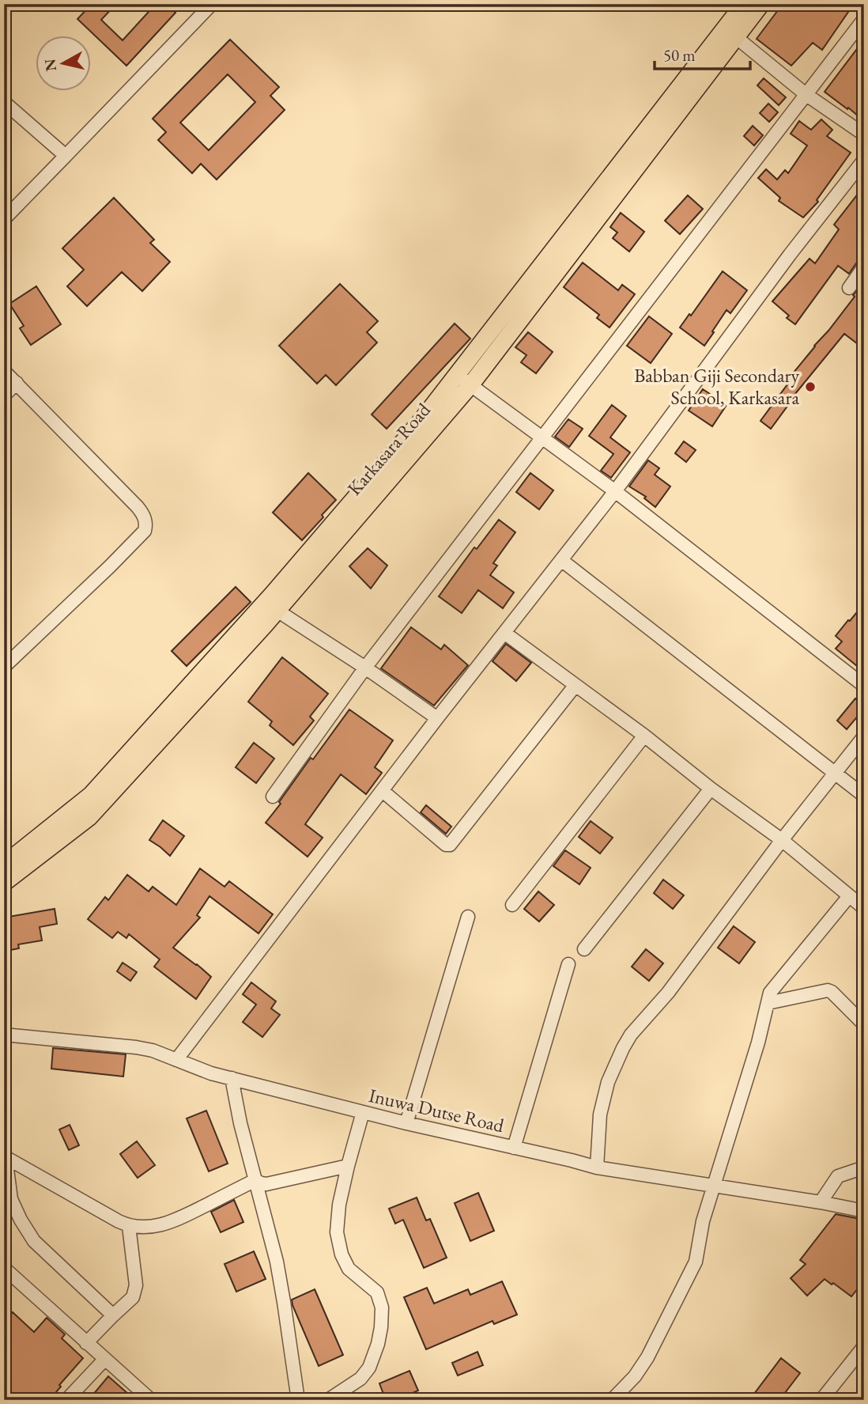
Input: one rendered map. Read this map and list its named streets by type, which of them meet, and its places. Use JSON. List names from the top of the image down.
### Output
{
  "streets": {
    "main road": ["Karkasara Road"],
    "street": ["Inuwa Dutse Road"]
  },
  "places": ["Babban Giji Secondary School, Karkasara"],
  "scale_bar": "50 m",
  "north": "left"
}
